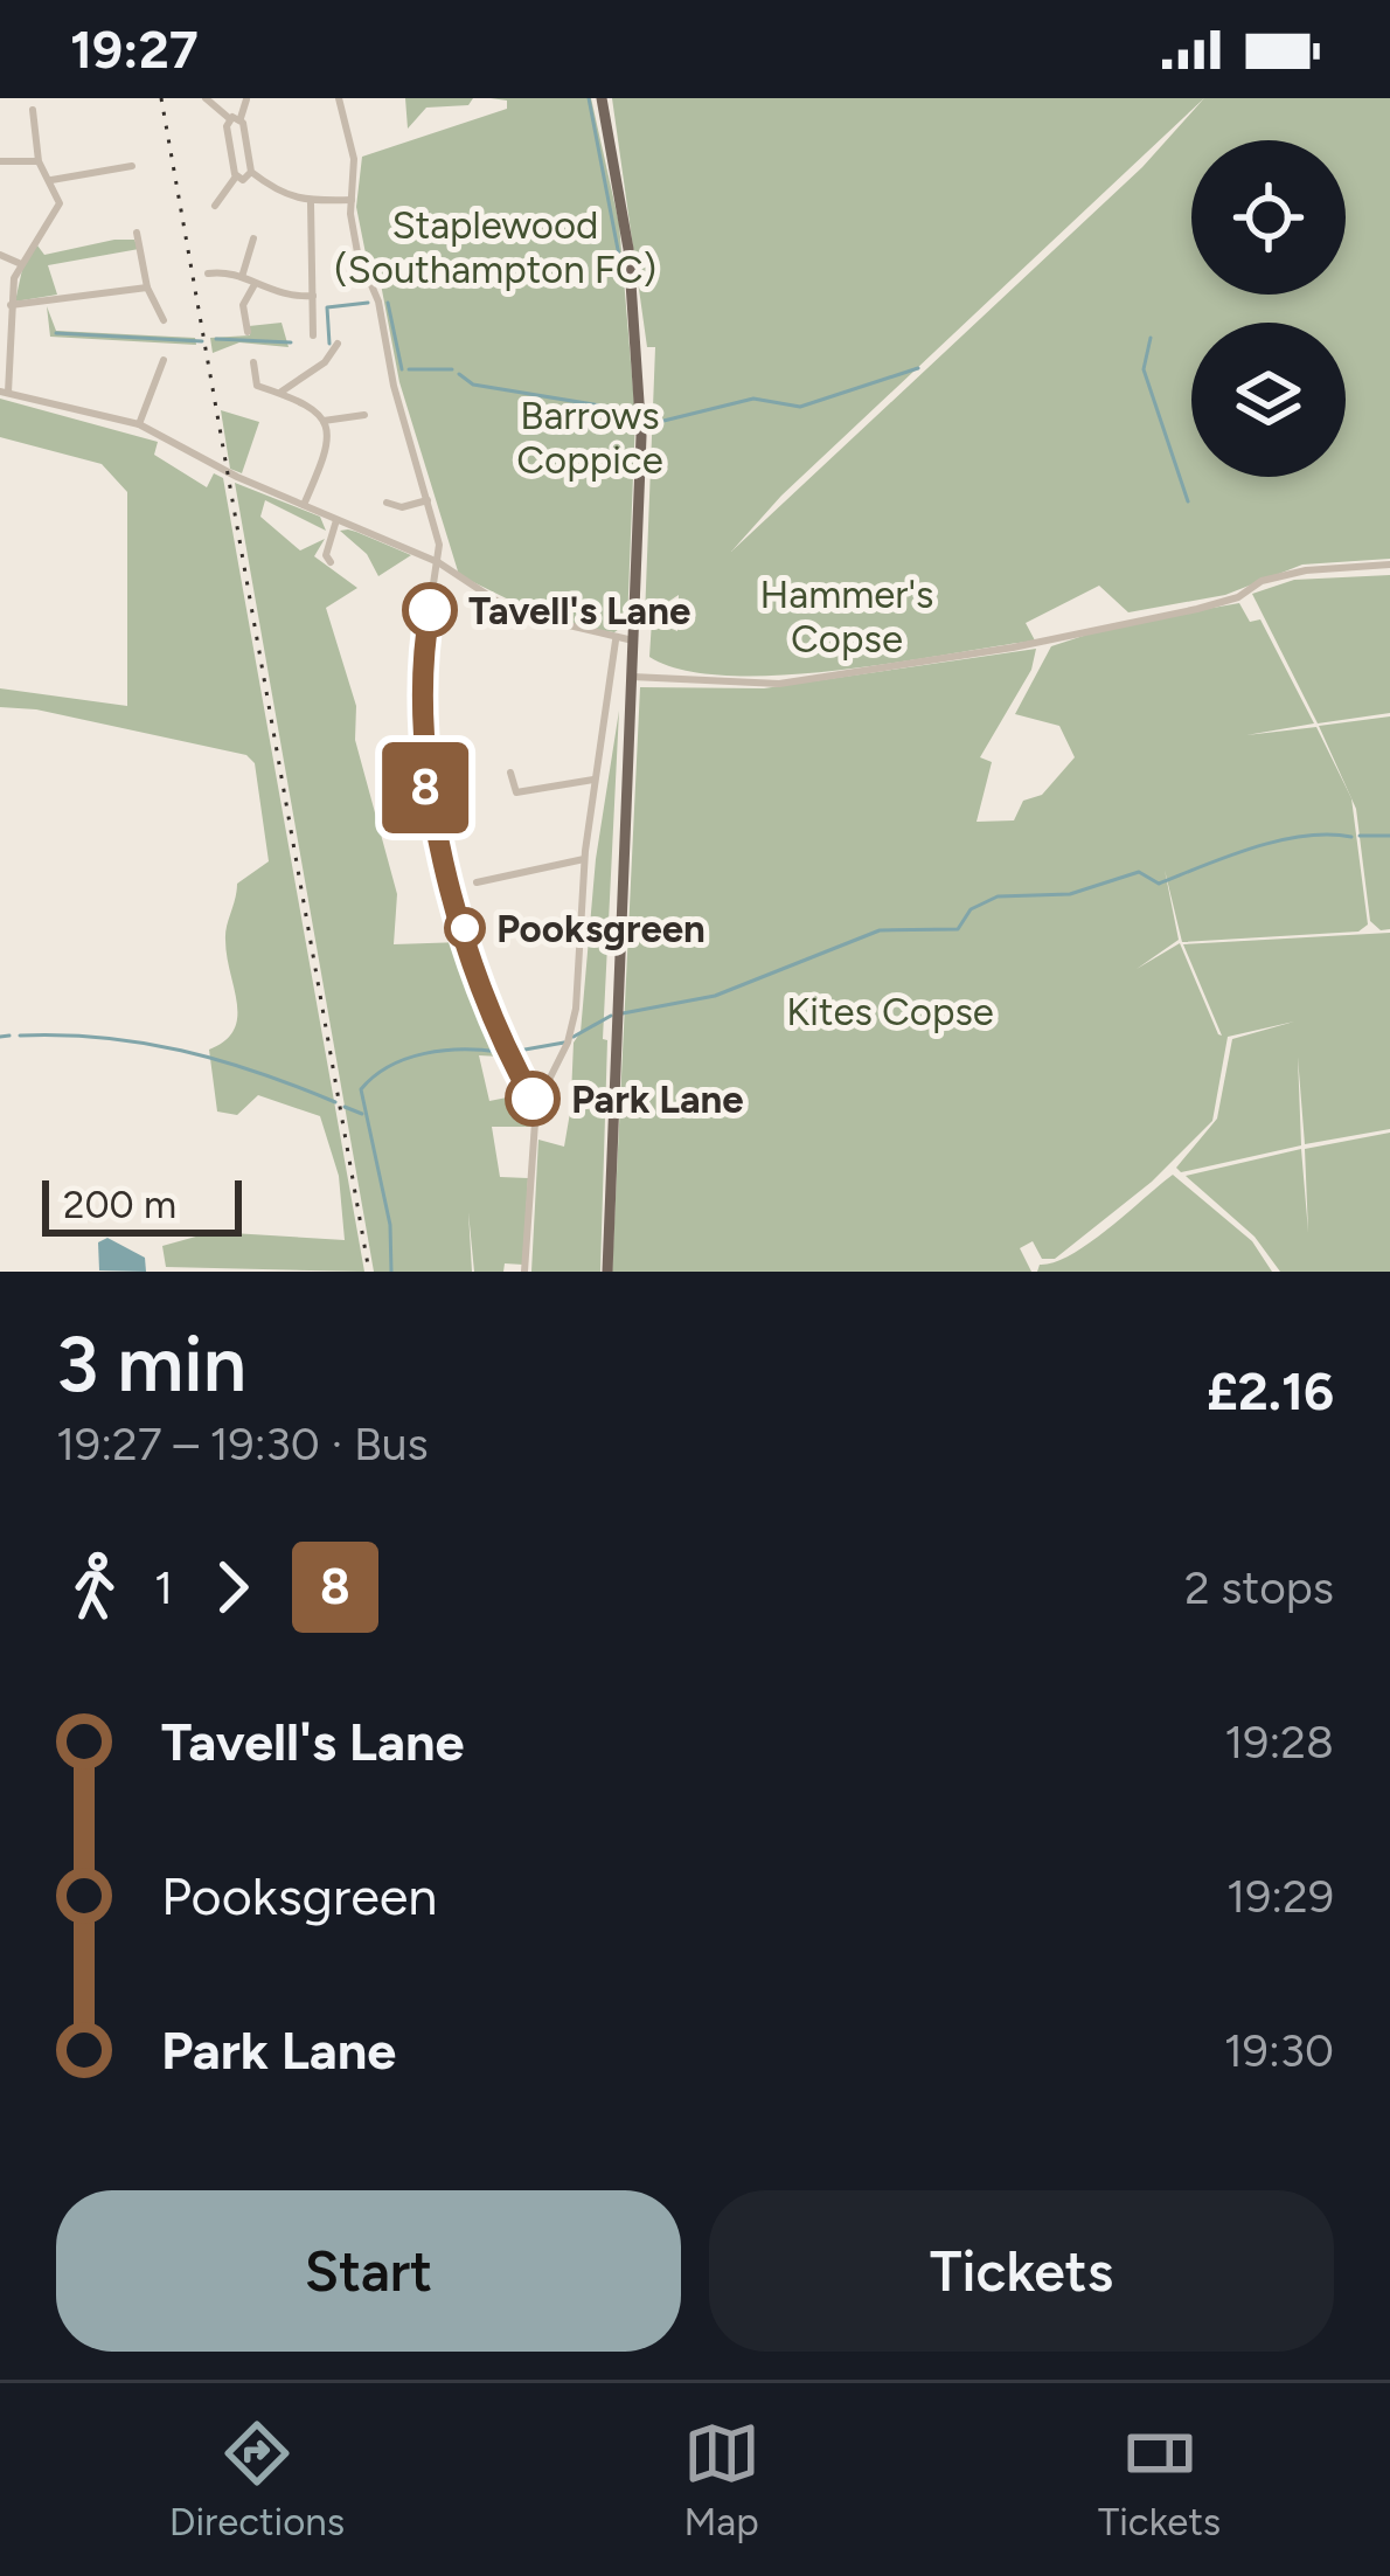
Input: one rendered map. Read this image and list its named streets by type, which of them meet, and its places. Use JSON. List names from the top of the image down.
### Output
{
  "parks": [
    "Staplewood (Southampton FC)",
    "Barrows Coppice",
    "Hammer's Copse",
    "Kites Copse"
  ],
  "places": ["Tavell's Lane", "Pooksgreen", "Park Lane"],
  "lines": ["bus line 8"],
  "scale_bar": "200 m",
  "page": {
    "status": "19:27",
    "on_map": "8",
    "scale": "200 m",
    "heading": ["3 min", "19:27 – 19:30 · Bus", "£2.16"],
    "legs": ["1", "8", "2 stops"],
    "list": [
      {
        "name": "Tavell's Lane",
        "value": "19:28"
      },
      {
        "name": "Pooksgreen",
        "value": "19:29"
      },
      {
        "name": "Park Lane",
        "value": "19:30"
      }
    ],
    "buttons": ["Start", "Tickets"],
    "tabs": ["Directions", "Map", "Tickets"]
  }
}
